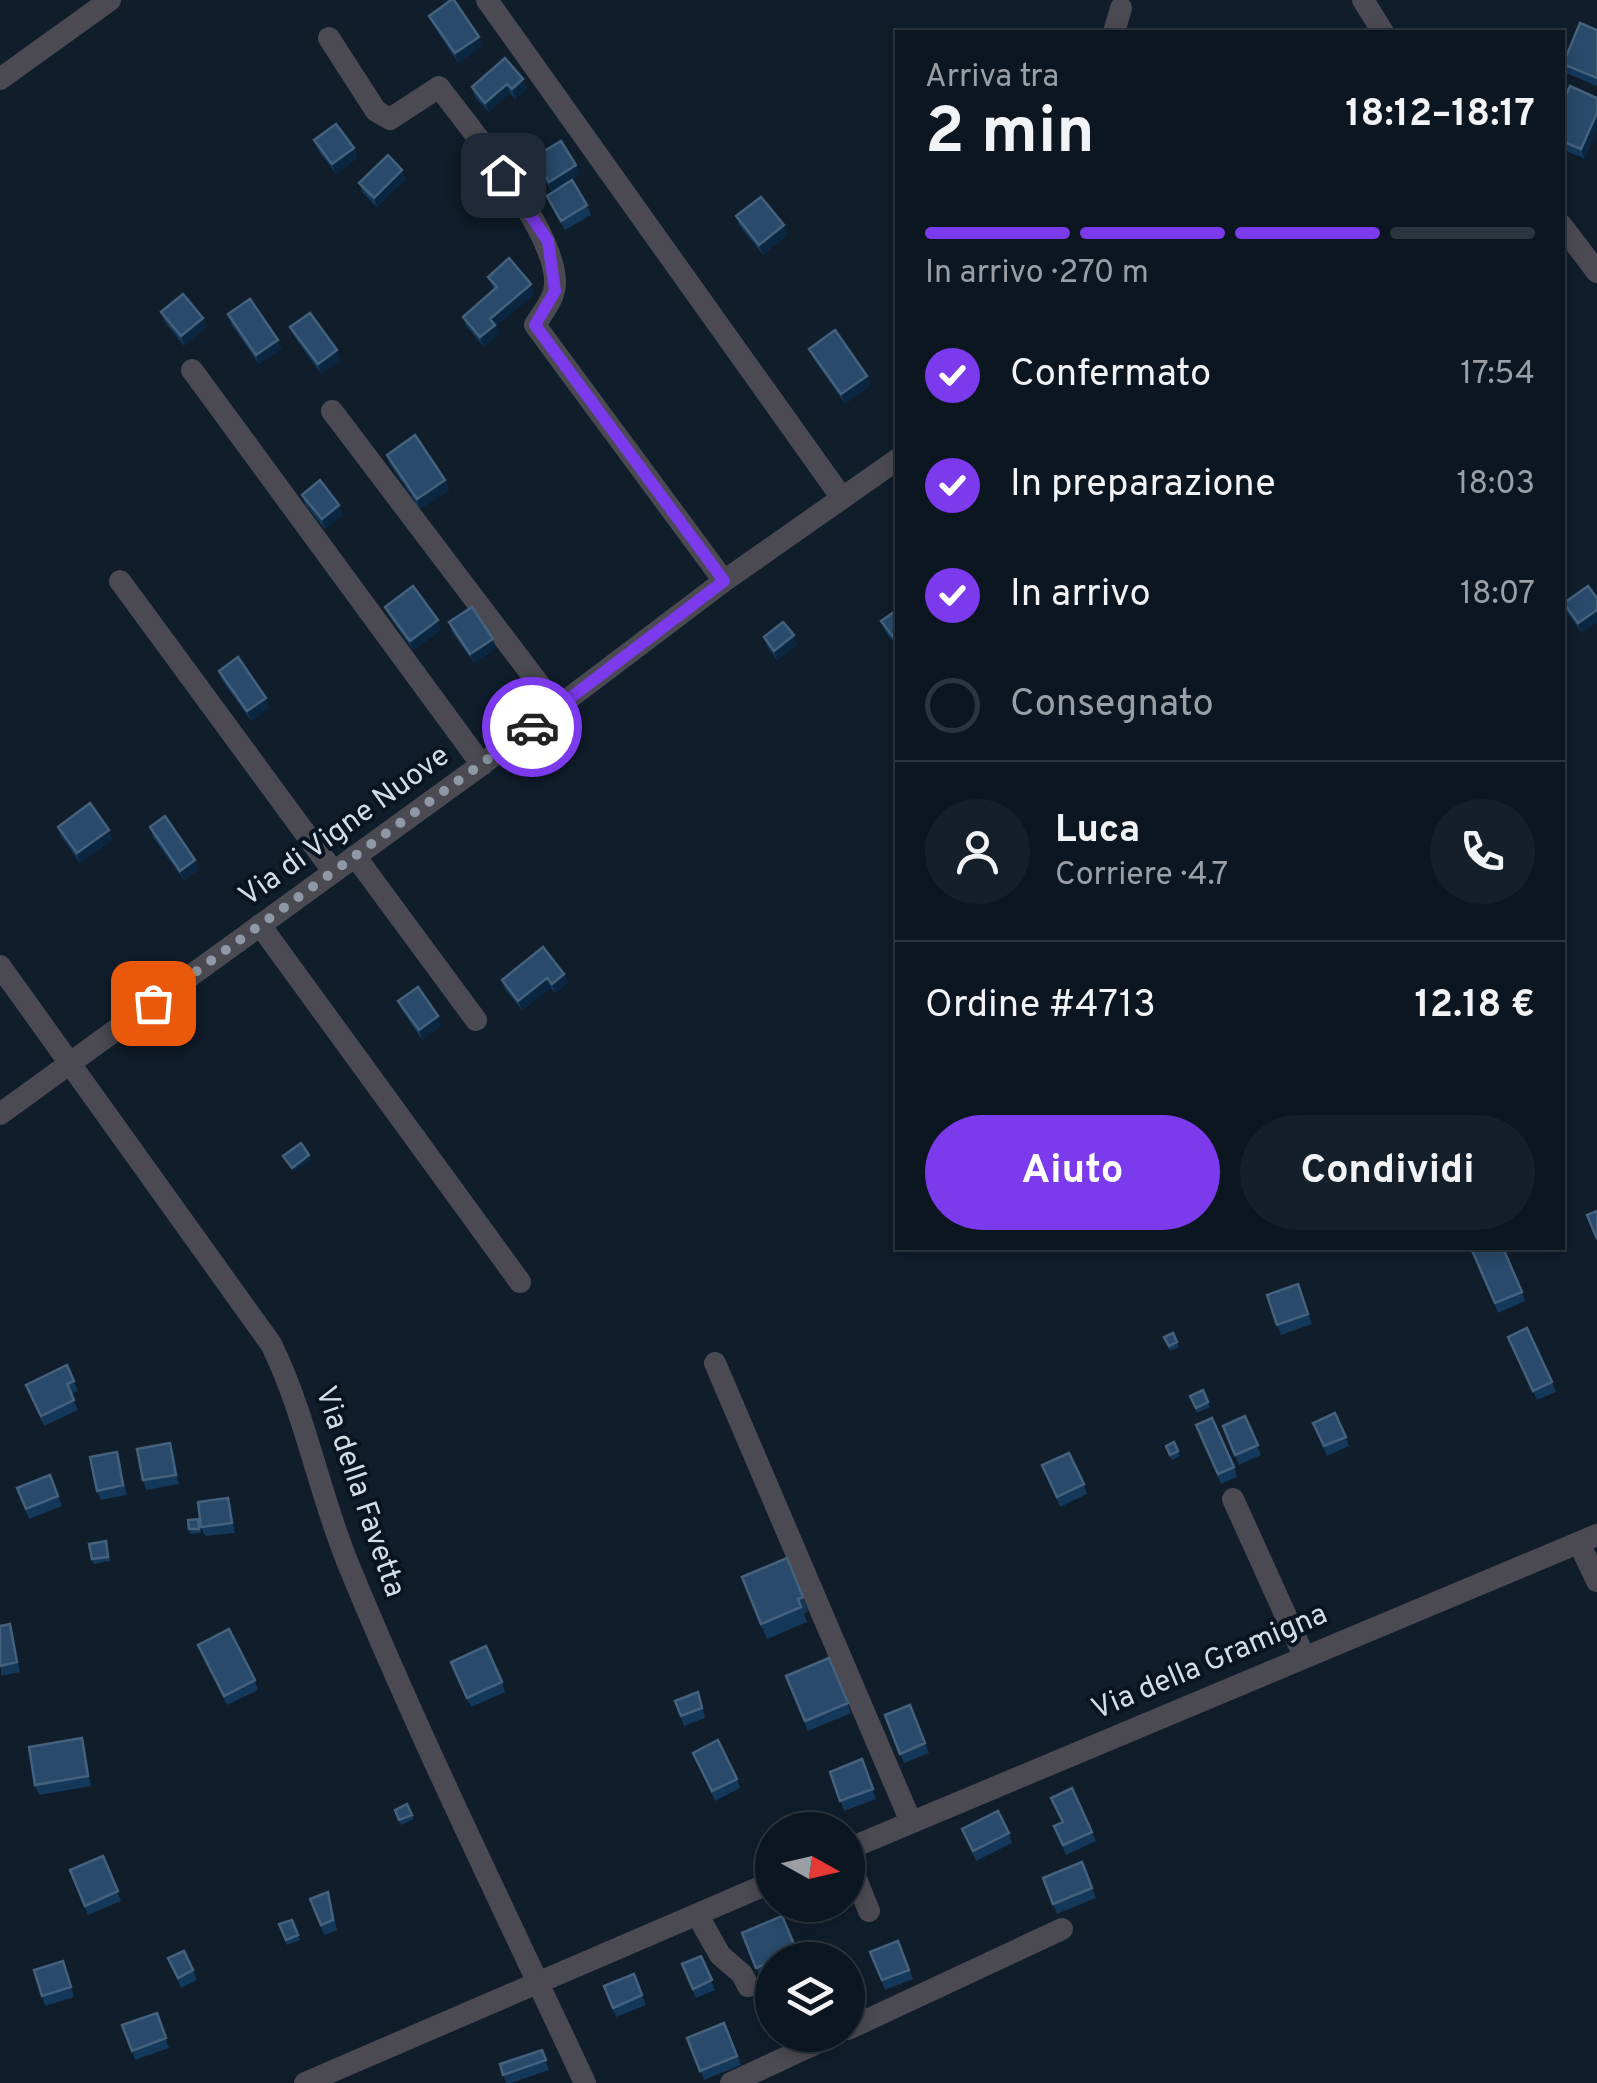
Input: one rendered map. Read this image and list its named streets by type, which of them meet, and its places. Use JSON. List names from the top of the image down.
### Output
{
  "streets": {
    "street": ["Via di Vigne Nuove", "Via della Favetta", "Via della Gramigna"]
  },
  "crossings": [
    ["Via di Vigne Nuove", "Via della Favetta"]
  ],
  "north": "right",
  "page": {
    "heading": ["2 min", "Arriva tra", "18:12–18:17"],
    "panel": [
      "Luca",
      "Corriere · 4.7",
      "Ordine #4713",
      "12.18 €"
    ],
    "bar": "In arrivo · 270 m",
    "list": [
      ["Confermato", "17:54"],
      ["In preparazione", "18:03"],
      ["In arrivo", "18:07"],
      "Consegnato"
    ],
    "buttons": ["Aiuto", "Condividi"]
  }
}
